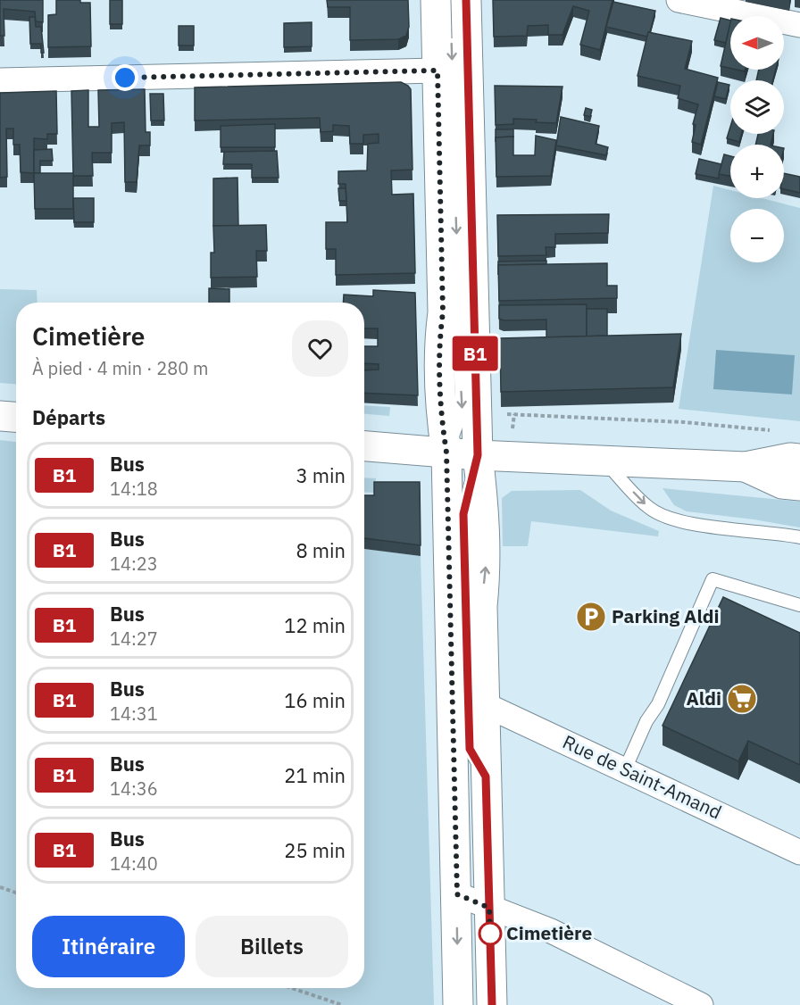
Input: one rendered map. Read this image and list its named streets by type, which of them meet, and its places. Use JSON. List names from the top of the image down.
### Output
{
  "streets": {
    "street": ["Rue de Saint-Amand"]
  },
  "places": {
    "parking": ["Parking Aldi"],
    "supermarket": ["Aldi"],
    "other": ["Cimetière"]
  },
  "lines": ["bus line B1"],
  "north": "left",
  "page": {
    "on_map": "B1",
    "map_buttons": ["+", "−"],
    "heading": [
      ["Cimetière", "À pied · 4 min · 280 m"],
      "Départs"
    ],
    "list": [
      {
        "mark": "B1",
        "name": "Bus",
        "note": "14:18",
        "value": "3 min"
      },
      {
        "mark": "B1",
        "name": "Bus",
        "note": "14:23",
        "value": "8 min"
      },
      {
        "mark": "B1",
        "name": "Bus",
        "note": "14:27",
        "value": "12 min"
      },
      {
        "mark": "B1",
        "name": "Bus",
        "note": "14:31",
        "value": "16 min"
      },
      {
        "mark": "B1",
        "name": "Bus",
        "note": "14:36",
        "value": "21 min"
      },
      {
        "mark": "B1",
        "name": "Bus",
        "note": "14:40",
        "value": "25 min"
      }
    ],
    "buttons": ["Itinéraire", "Billets"]
  }
}
